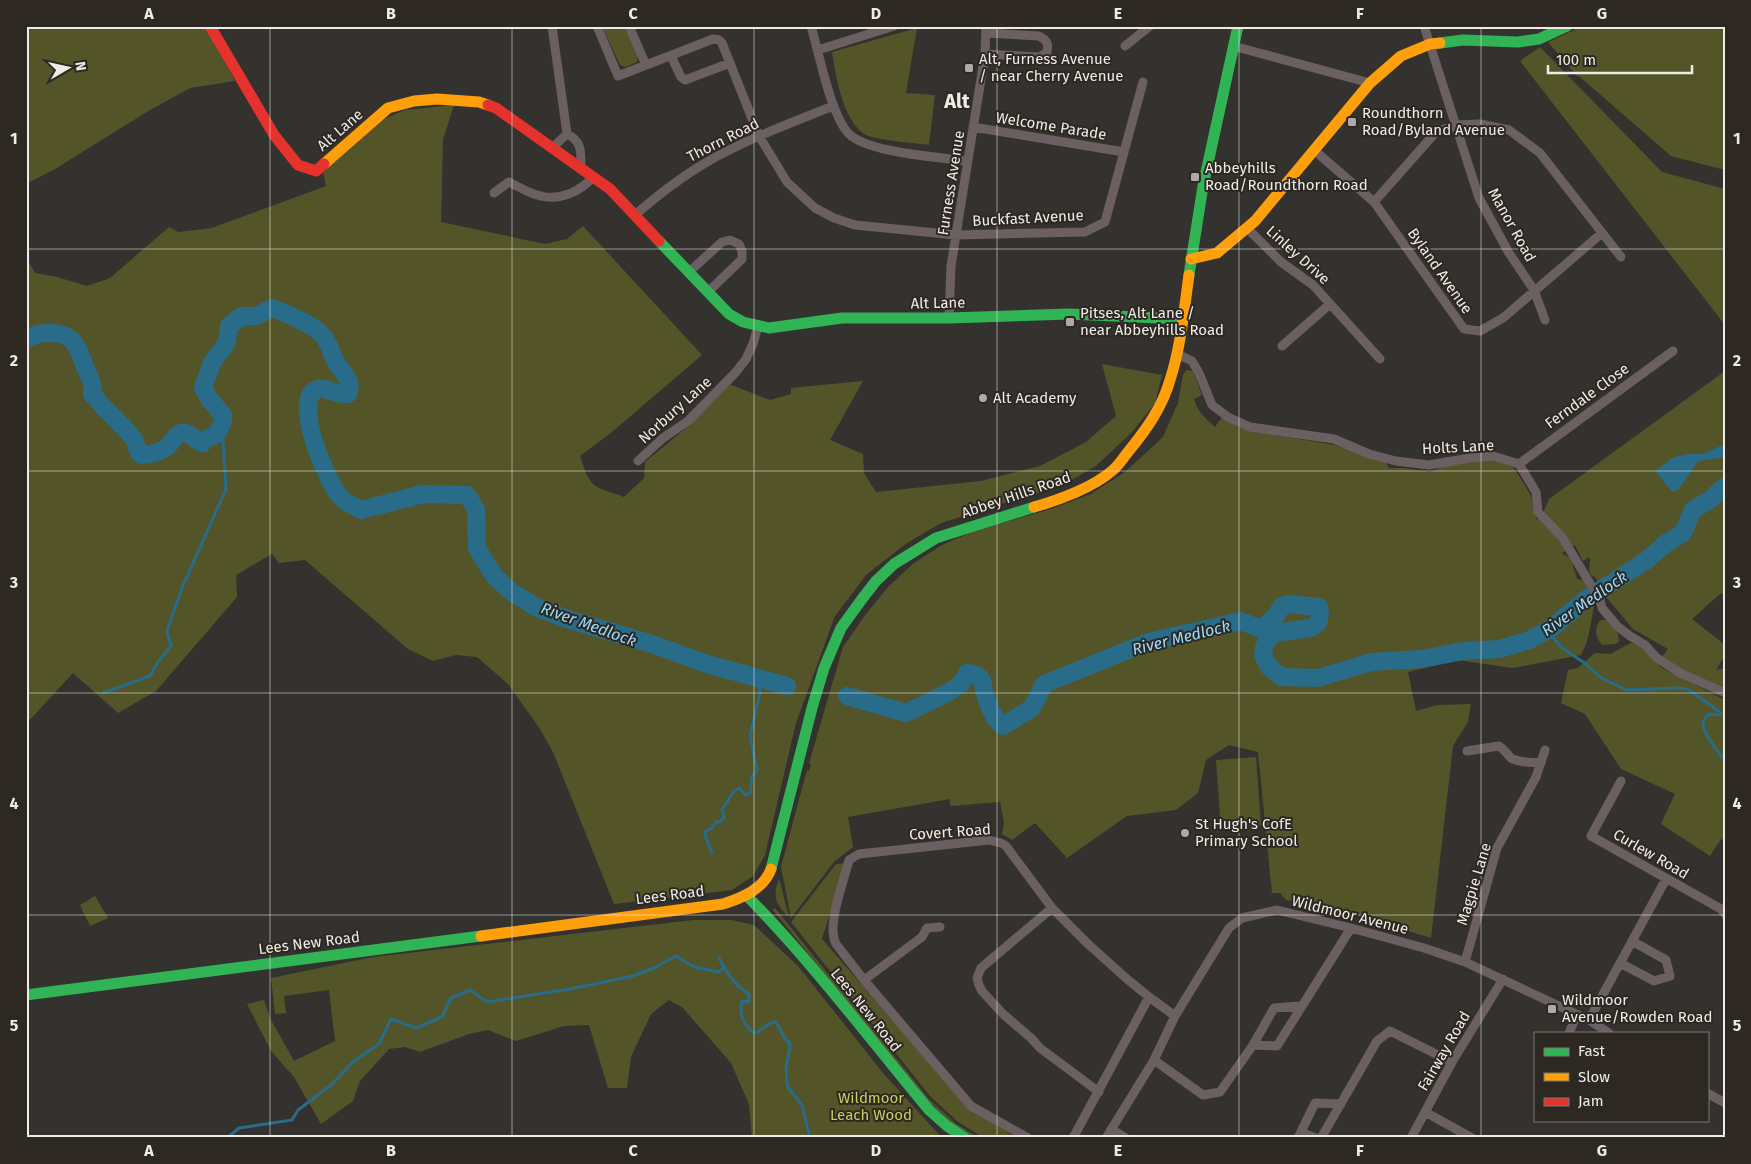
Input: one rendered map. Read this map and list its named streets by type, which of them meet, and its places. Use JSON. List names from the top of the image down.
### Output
{
  "streets": {
    "street": [
      "Welcome Parade",
      "Alt Lane",
      "Thorn Road",
      "Furness Avenue",
      "Buckfast Avenue",
      "Manor Road",
      "Linley Drive",
      "Byland Avenue",
      "Ferndale Close",
      "Norbury Lane",
      "Holts Lane",
      "Abbey Hills Road",
      "Covert Road",
      "Curlew Road",
      "Magpie Lane",
      "Lees Road",
      "Wildmoor Avenue",
      "Lees New Road",
      "Fairway Road"
    ]
  },
  "crossings": [
    ["Welcome Parade", "Furness Avenue"],
    ["Welcome Parade", "Buckfast Avenue"],
    ["Alt Lane", "Thorn Road"],
    ["Alt Lane", "Furness Avenue"],
    ["Alt Lane", "Norbury Lane"],
    ["Alt Lane", "Abbey Hills Road"],
    ["Thorn Road", "Buckfast Avenue"],
    ["Furness Avenue", "Buckfast Avenue"],
    ["Manor Road", "Byland Avenue"],
    ["Ferndale Close", "Holts Lane"],
    ["Holts Lane", "Abbey Hills Road"],
    ["Abbey Hills Road", "Lees Road"],
    ["Abbey Hills Road", "Lees New Road"],
    ["Covert Road", "Wildmoor Avenue"],
    ["Magpie Lane", "Wildmoor Avenue"],
    ["Lees Road", "Lees New Road"],
    ["Wildmoor Avenue", "Fairway Road"]
  ],
  "districts": ["Alt"],
  "water": ["River Medlock"],
  "parks": ["Wildmoor Leach Wood"],
  "places": {
    "transit": [
      "Alt, Furness Avenue / near Cherry Avenue",
      "Roundthorn Road/Byland Avenue",
      "Abbeyhills Road/Roundthorn Road",
      "Pitses, Alt Lane / near Abbeyhills Road",
      "Wildmoor Avenue/Rowden Road"
    ],
    "other": ["Alt Academy", "St Hugh's CofE Primary School"]
  },
  "legend": ["Fast", "Slow", "Jam"],
  "scale_bar": "100 m",
  "north": "right",
  "grid": {
    "columns": [
      "A",
      "B",
      "C",
      "D",
      "E",
      "F",
      "G"
    ],
    "rows": [
      "1",
      "2",
      "3",
      "4",
      "5"
    ]
  }
}
